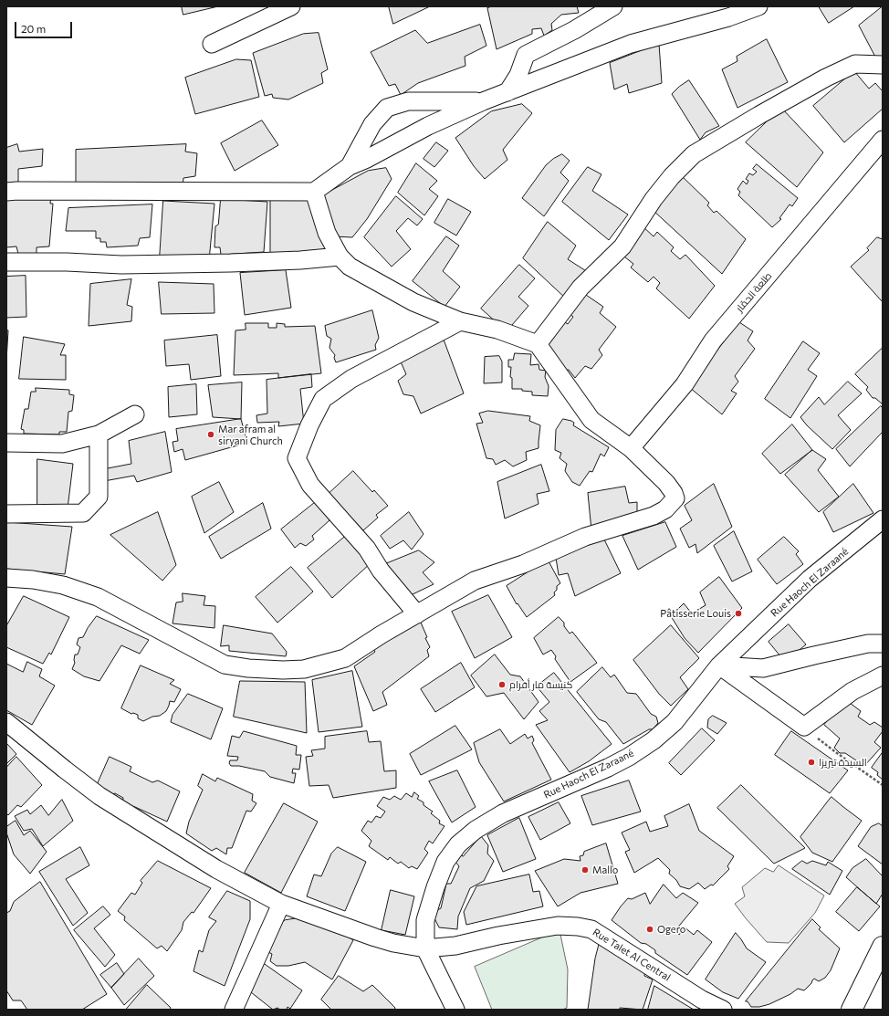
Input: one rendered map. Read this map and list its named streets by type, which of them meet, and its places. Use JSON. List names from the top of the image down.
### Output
{
  "streets": {
    "street": ["طلعة الحمّار", "Rue Haoch El Zaraané", "Rue Talet Al Central"]
  },
  "crossings": [
    ["Rue Haoch El Zaraané", "Rue Talet Al Central"]
  ],
  "places": [
    "Mar afram al siryani Church",
    "Pâtisserie Louis",
    "كنيسة مار أفرام",
    "السيدة تيريزا",
    "Mallo",
    "Ogero"
  ],
  "scale_bar": "20 m"
}
